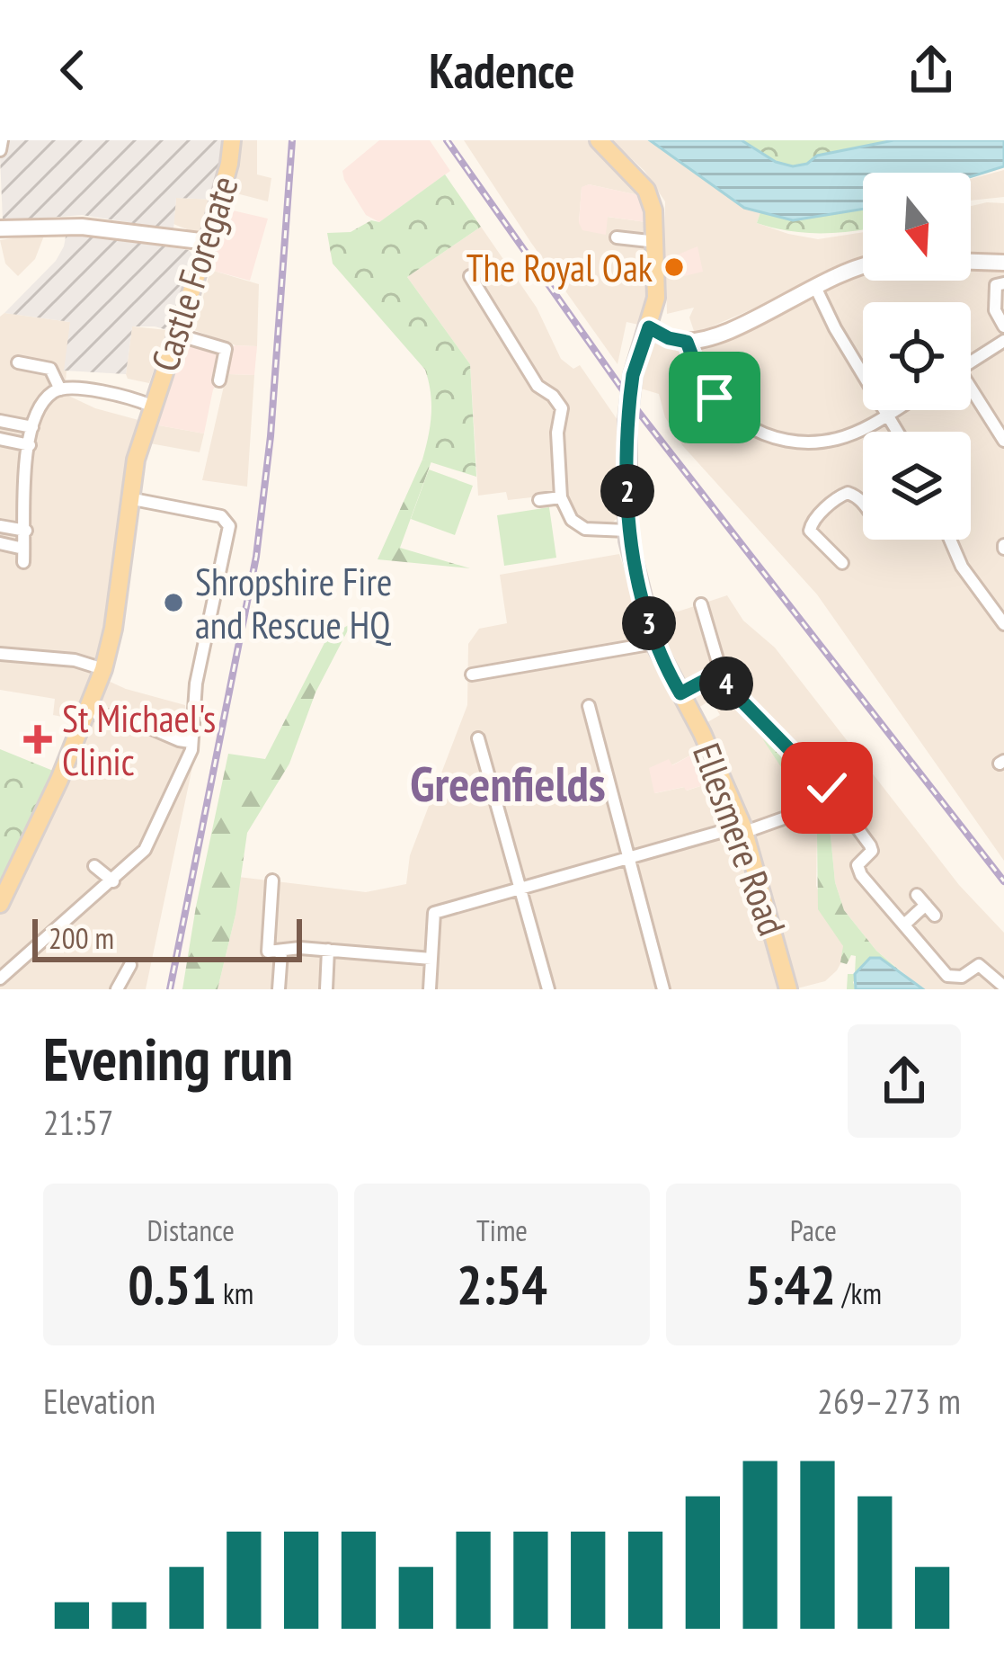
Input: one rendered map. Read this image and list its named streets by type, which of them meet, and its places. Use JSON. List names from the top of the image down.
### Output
{
  "streets": {
    "main road": ["Castle Foregate", "Ellesmere Road"]
  },
  "districts": ["Greenfields"],
  "places": {
    "other": ["The Royal Oak", "Shropshire Fire and Rescue HQ"],
    "health": ["St Michael's Clinic"]
  },
  "scale_bar": "200 m",
  "north": "bottom",
  "page": {
    "header": "Kadence",
    "pins": ["2", "3", "4"],
    "scale": "200 m",
    "heading": ["Evening run", "21:57"],
    "stats": [
      ["Distance", "0.51 km"],
      ["Time", "2:54"],
      ["Pace", "5:42 /km"]
    ],
    "chart": ["Elevation", "269–273 m"]
  }
}
